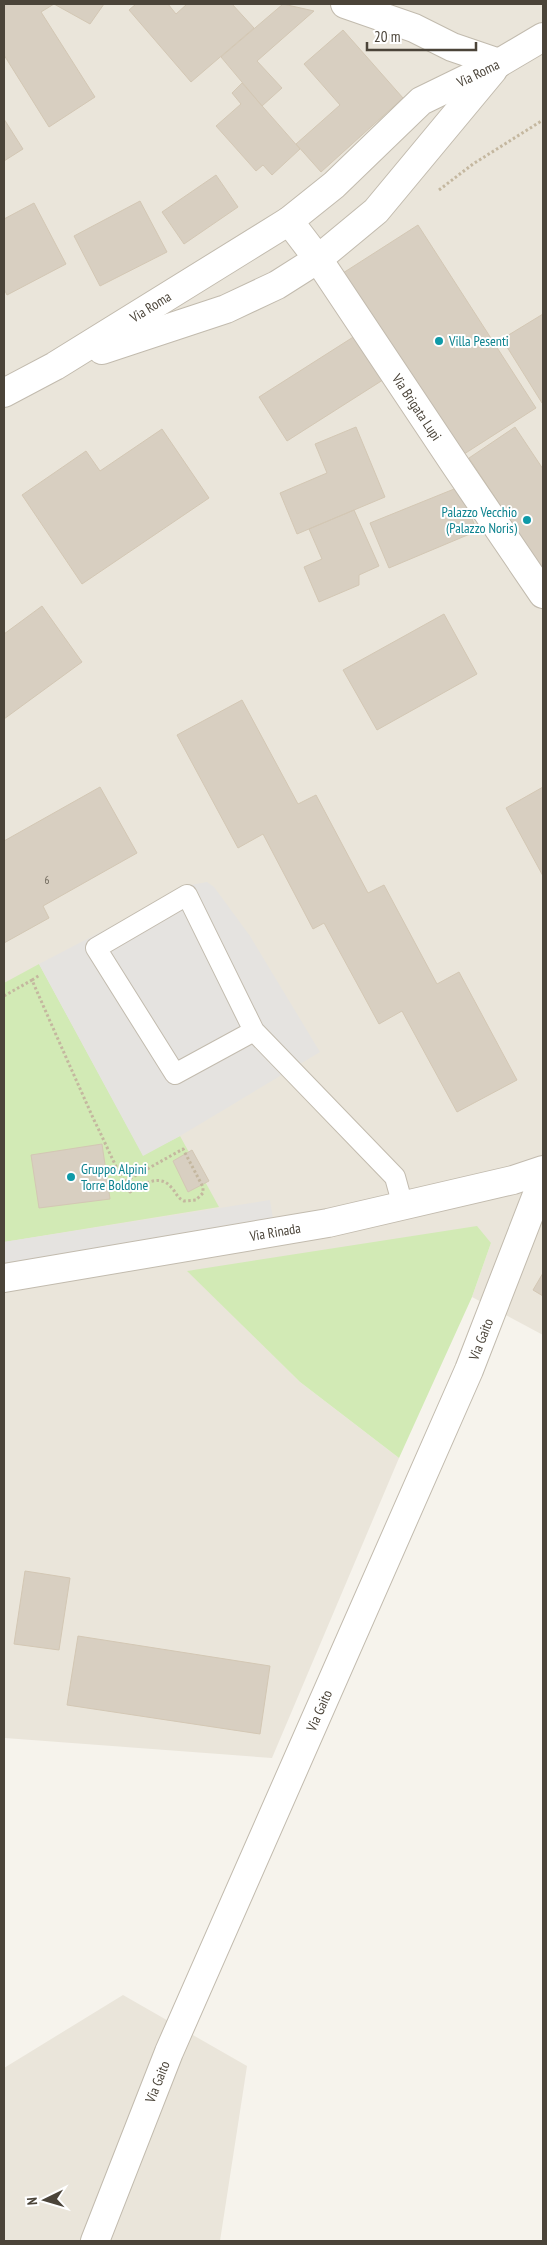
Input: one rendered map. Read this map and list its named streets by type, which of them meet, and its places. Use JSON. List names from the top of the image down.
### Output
{
  "streets": {
    "street": [
      "Via Roma",
      "Via Brigata Lupi",
      "Via Rinada",
      "Via Gaito"
    ]
  },
  "crossings": [
    ["Via Roma", "Via Brigata Lupi"]
  ],
  "places": ["Villa Pesenti", "Palazzo Vecchio (Palazzo Noris)", "Gruppo Alpini Torre Boldone"],
  "house_numbers": ["6"],
  "scale_bar": "20 m",
  "north": "left"
}
